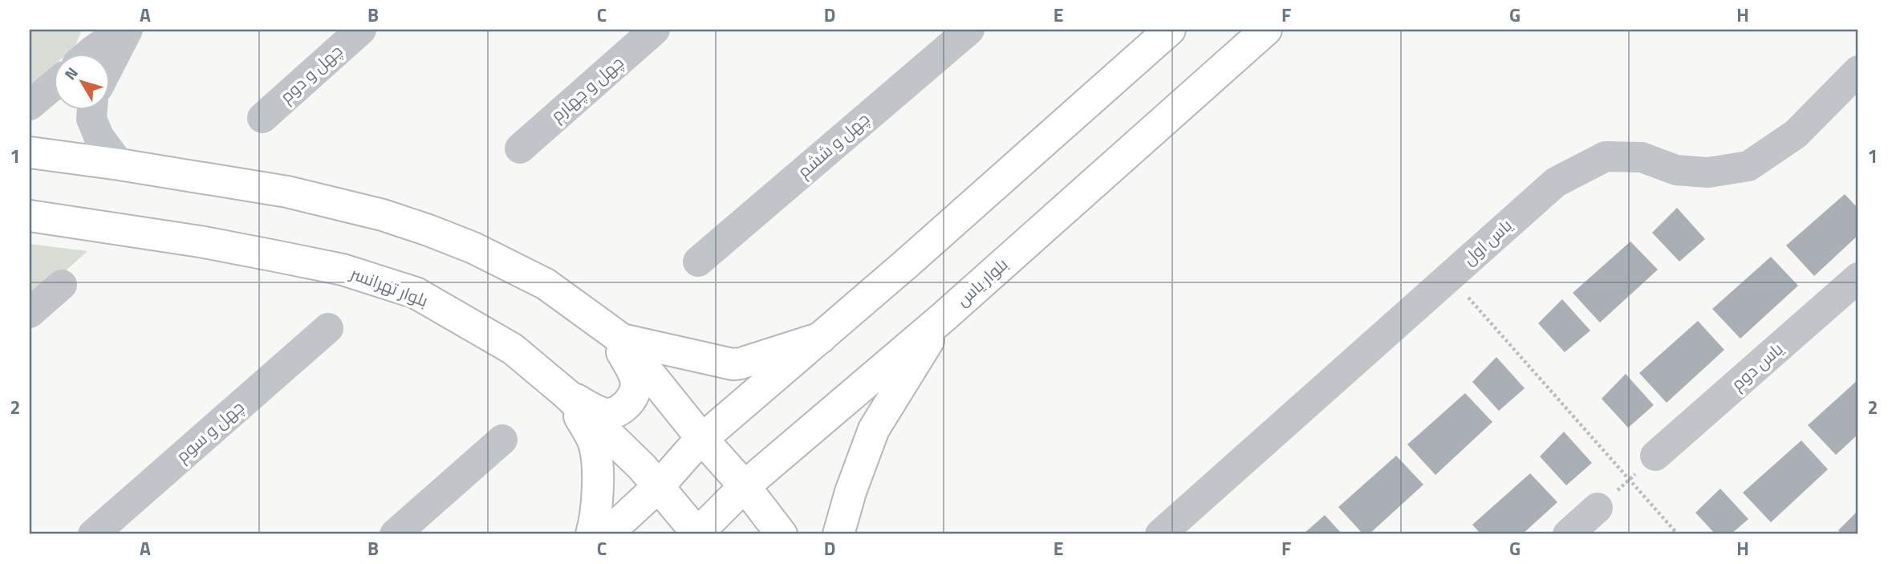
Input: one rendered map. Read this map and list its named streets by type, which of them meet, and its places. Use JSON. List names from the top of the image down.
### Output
{
  "streets": {
    "main road": ["بلوار یاس", "بلوار تهرانسر"],
    "street": [
      "چهل و دوم",
      "چهل و چهارم",
      "چهل و ششم",
      "یاس اول",
      "یاس دوم",
      "چهل و سوم"
    ]
  },
  "crossings": [
    ["بلوار یاس", "بلوار تهرانسر"]
  ],
  "north": "top left",
  "grid": {
    "columns": [
      "A",
      "B",
      "C",
      "D",
      "E",
      "F",
      "G",
      "H"
    ],
    "rows": ["1", "2"]
  }
}
